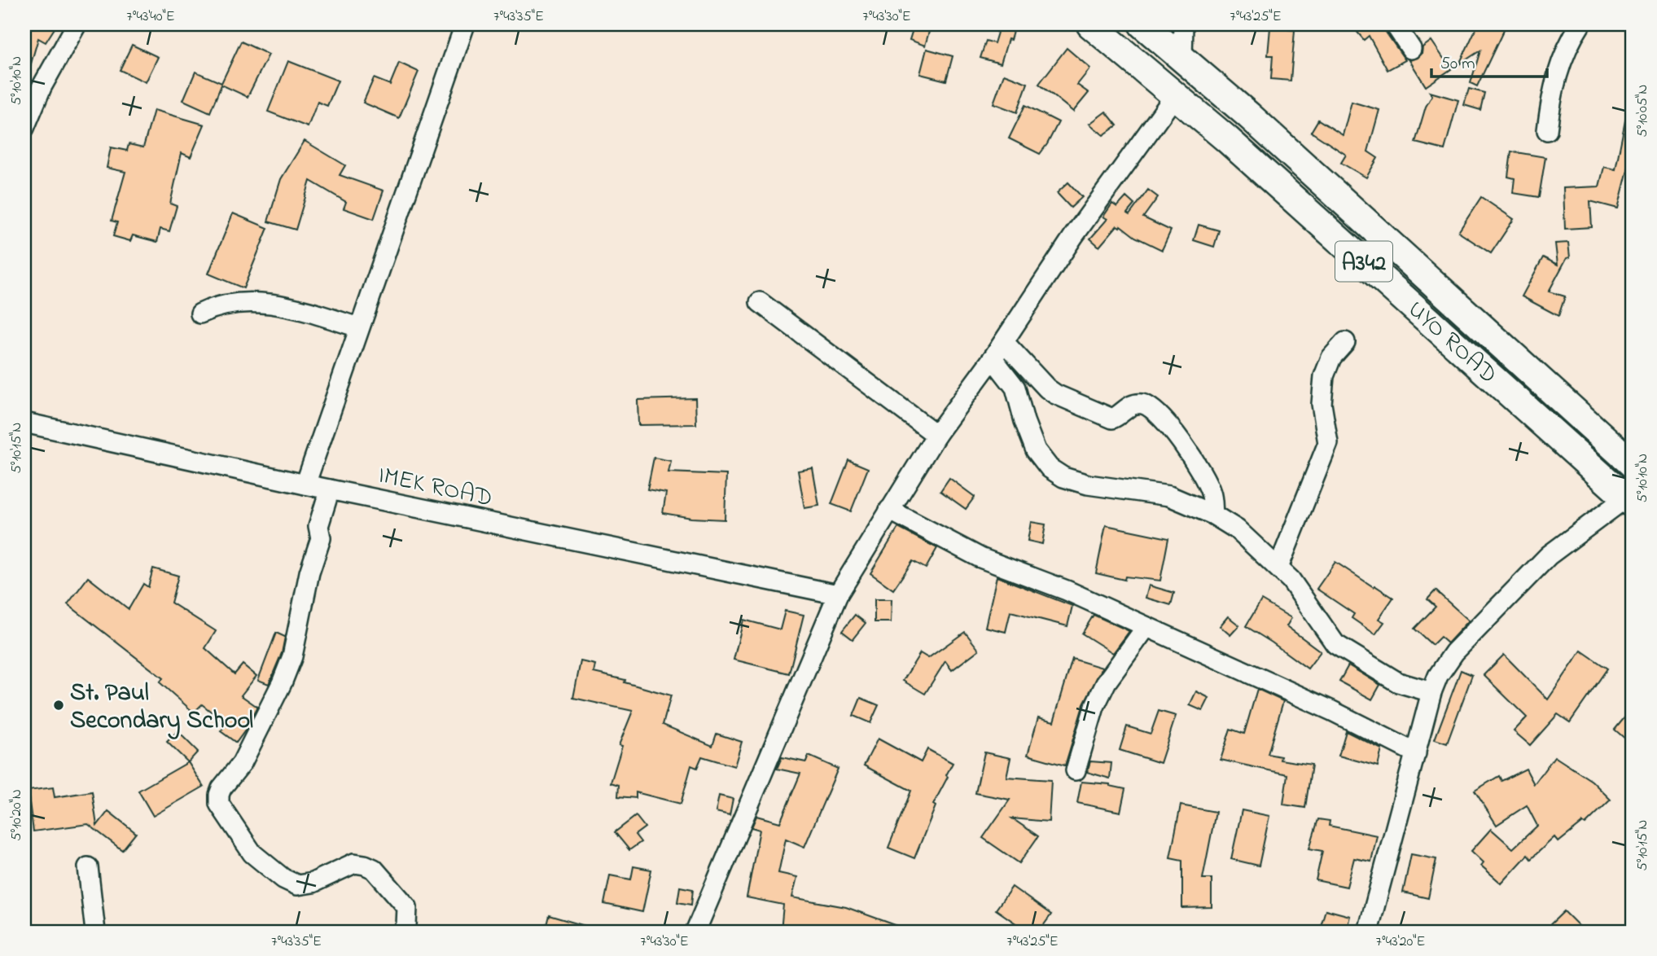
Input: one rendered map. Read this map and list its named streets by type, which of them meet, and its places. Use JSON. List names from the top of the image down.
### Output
{
  "streets": {
    "highway": ["A342", "UYO ROAD"],
    "street": ["IMEK ROAD"]
  },
  "places": ["St. Paul Secondary School"],
  "scale_bar": "50 m",
  "coordinates": [
    "7°43'40\"E",
    "7°43'35\"E",
    "7°43'30\"E",
    "7°43'25\"E",
    "5°10'10\"N",
    "5°10'05\"N",
    "5°10'15\"N",
    "5°10'20\"N",
    "7°43'20\"E"
  ]
}
